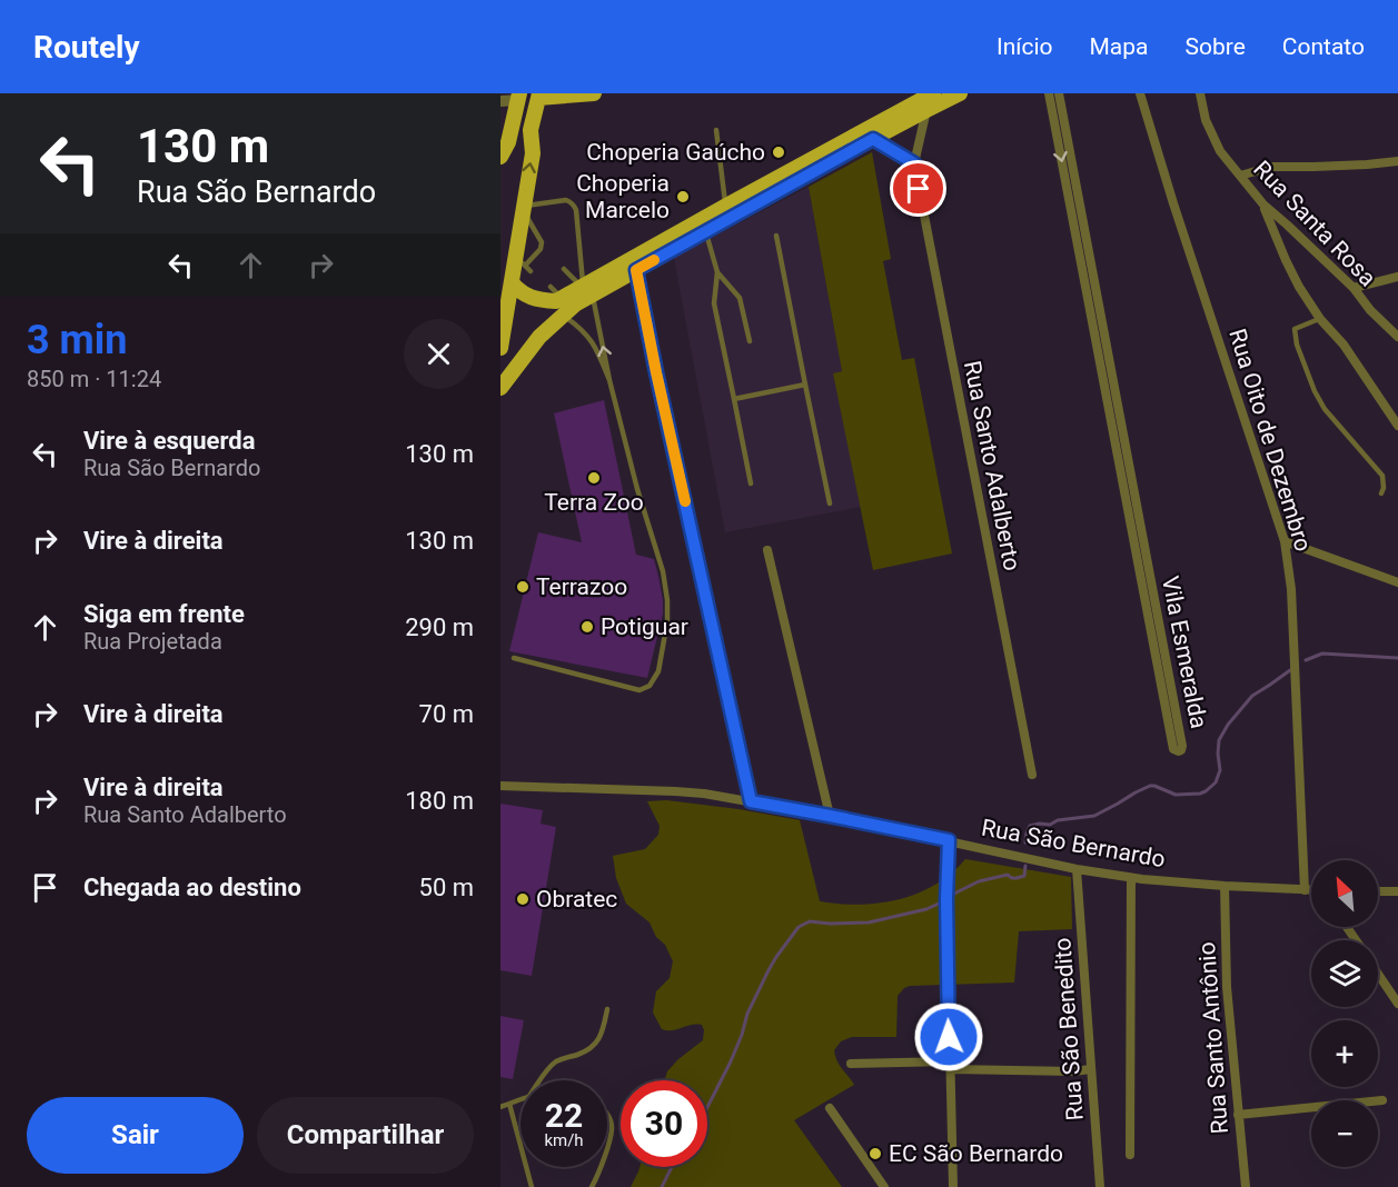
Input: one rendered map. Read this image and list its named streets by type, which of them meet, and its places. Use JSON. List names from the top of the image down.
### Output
{
  "streets": {
    "street": [
      "Rua Santa Rosa",
      "Rua Oito de Dezembro",
      "Rua Santo Adalberto",
      "Vila Esmeralda",
      "Rua São Bernardo",
      "Rua São Benedito",
      "Rua Santo Antônio"
    ]
  },
  "crossings": [
    ["Rua Oito de Dezembro", "Rua São Bernardo"],
    ["Rua São Bernardo", "Rua São Benedito"],
    ["Rua São Bernardo", "Rua Santo Antônio"]
  ],
  "places": [
    "Choperia Gaúcho",
    "Choperia Marcelo",
    "Terra Zoo",
    "Terrazoo",
    "Potiguar",
    "Obratec",
    "EC São Bernardo"
  ],
  "north": "top left",
  "page": {
    "header": "Routely",
    "nav": [
      "Início",
      "Mapa",
      "Sobre",
      "Contato"
    ],
    "turn": ["130 m", "Rua São Bernardo"],
    "heading": ["3 min", "850 m · 11:24"],
    "list": [
      {
        "name": "Vire à esquerda",
        "note": "Rua São Bernardo",
        "value": "130 m"
      },
      {
        "name": "Vire à direita",
        "value": "130 m"
      },
      {
        "name": "Siga em frente",
        "note": "Rua Projetada",
        "value": "290 m"
      },
      {
        "name": "Vire à direita",
        "value": "70 m"
      },
      {
        "name": "Vire à direita",
        "note": "Rua Santo Adalberto",
        "value": "180 m"
      },
      {
        "name": "Chegada ao destino",
        "value": "50 m"
      }
    ],
    "map_buttons": ["+", "−"],
    "speed": "22 km/h",
    "limit": "30",
    "buttons": ["Sair", "Compartilhar"]
  }
}
